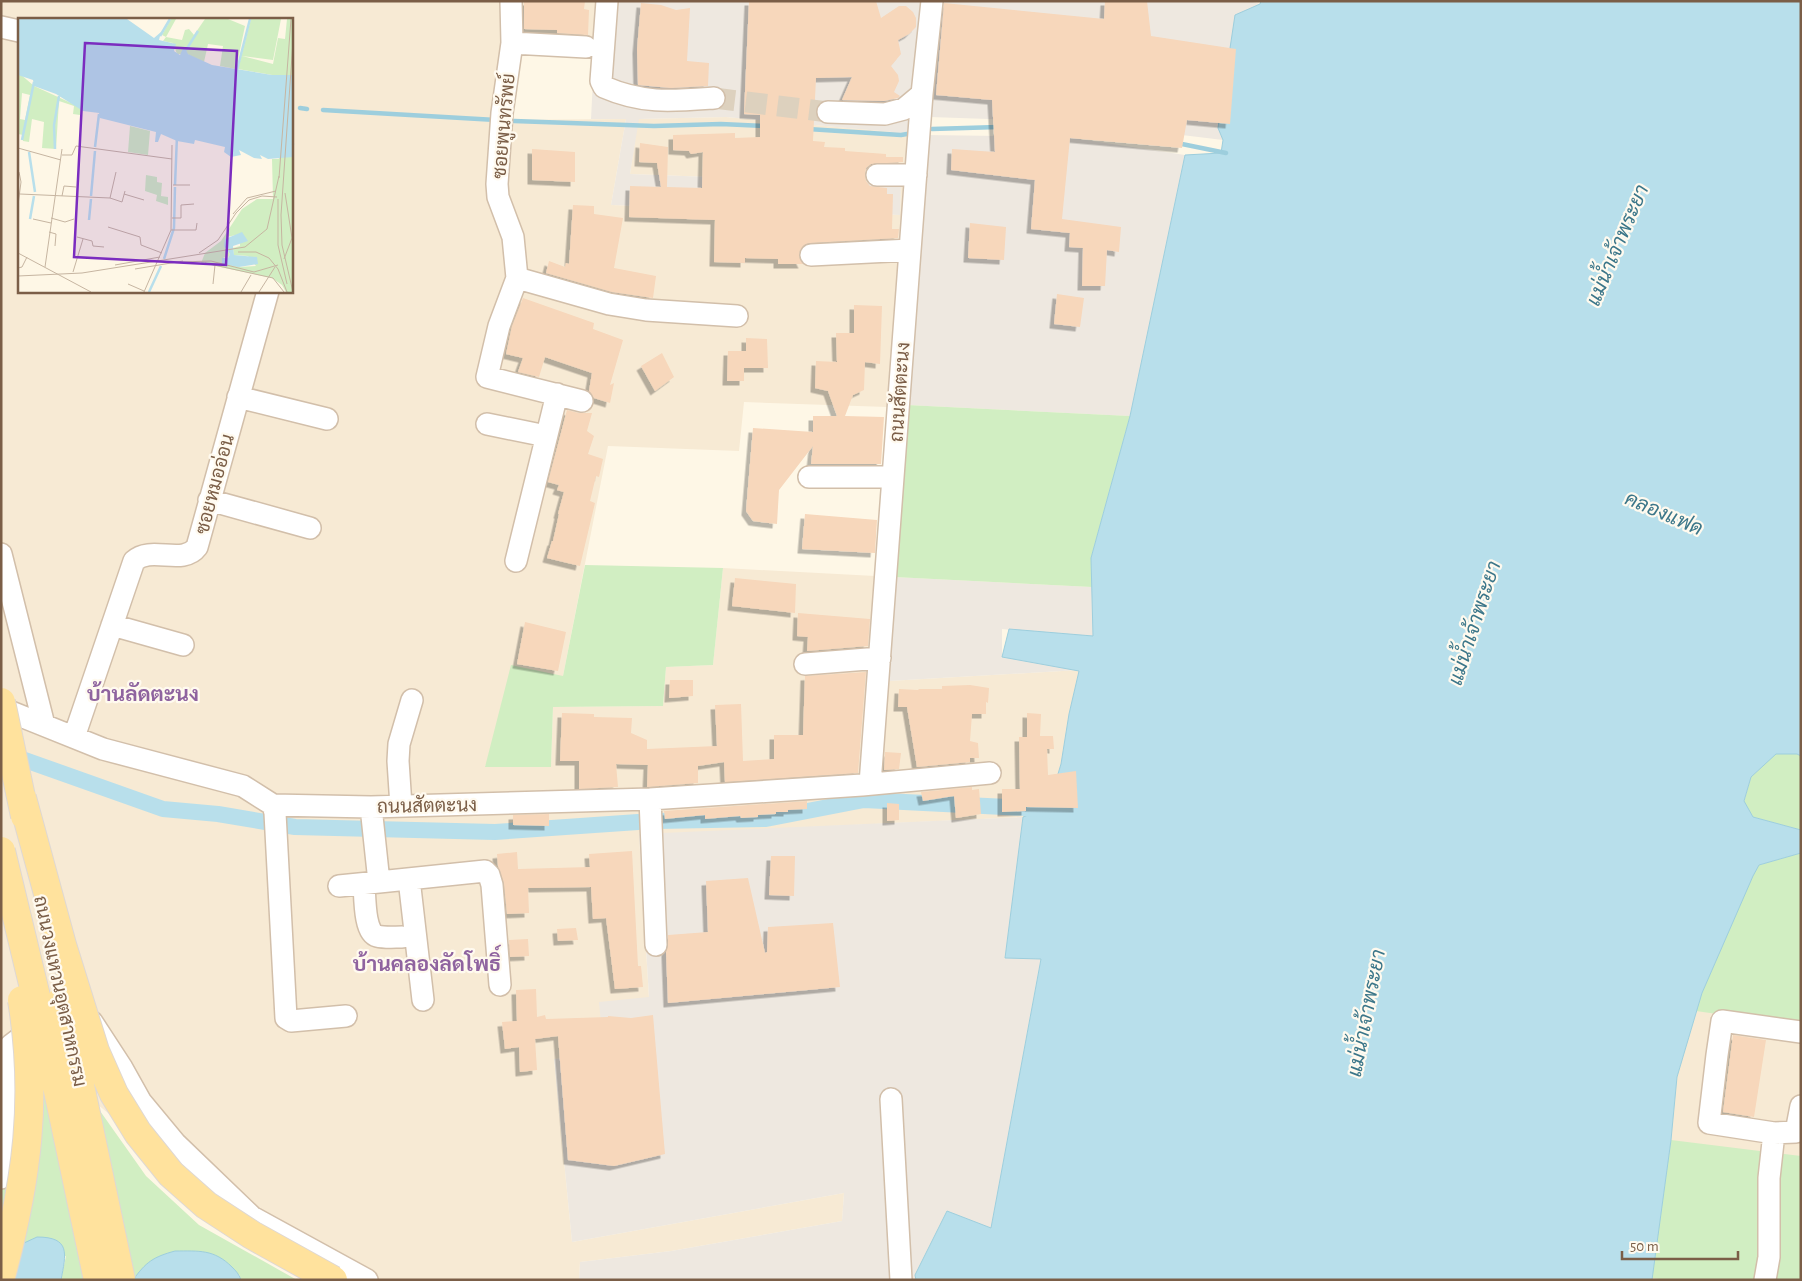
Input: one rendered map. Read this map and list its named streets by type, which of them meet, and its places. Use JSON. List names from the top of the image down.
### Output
{
  "streets": {
    "main road": ["ถนนวงแหวนอุตสาหกรรม"],
    "street": ["ซอยพูนทรัพย์", "ถนนสัตตะนง", "ซอยหมออ่อน"]
  },
  "districts": ["บ้านลัดตะนง", "บ้านคลองลัดโพธิ์"],
  "water": ["แม่น้ำเจ้าพระยา", "คลองแฟด"],
  "scale_bar": "50 m"
}
